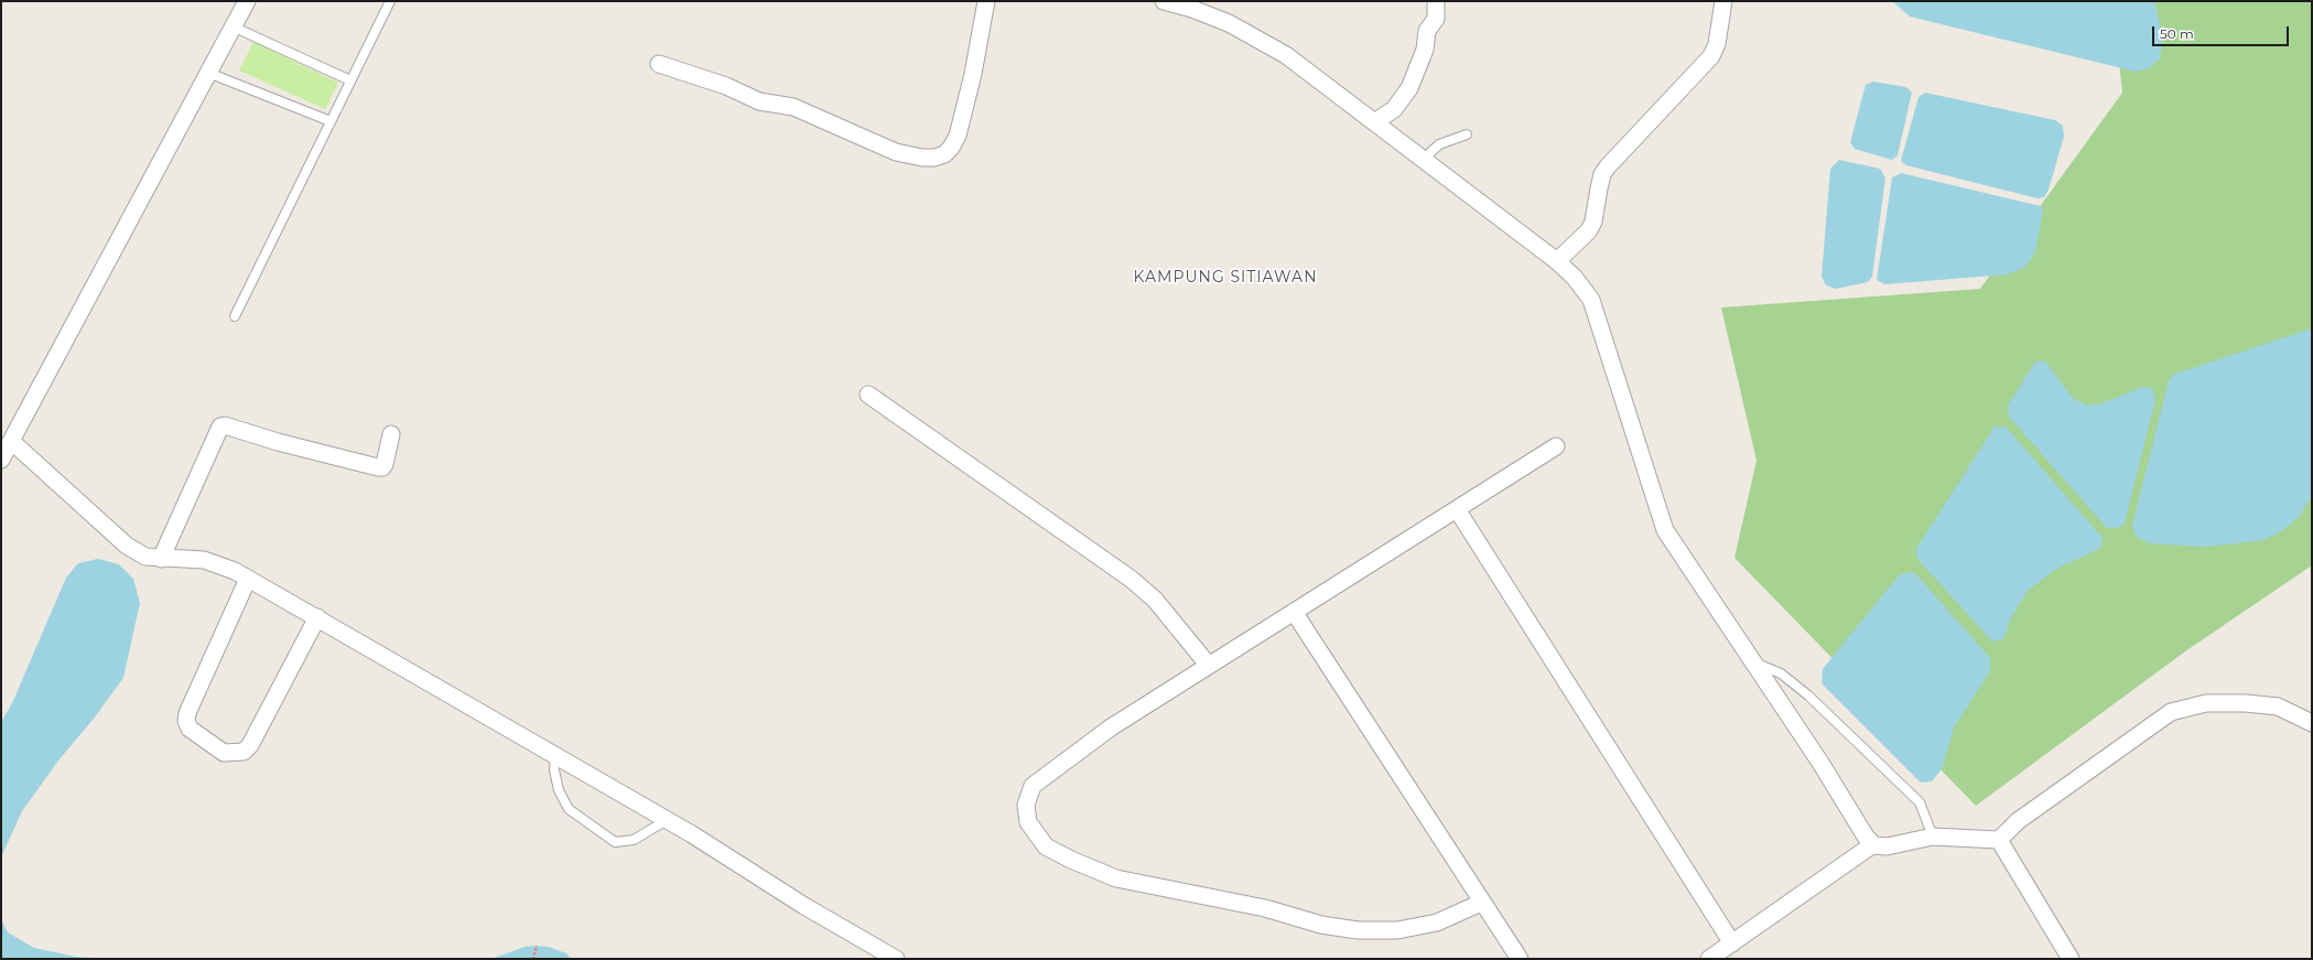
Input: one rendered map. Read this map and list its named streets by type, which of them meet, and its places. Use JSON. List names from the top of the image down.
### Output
{
  "districts": ["KAMPUNG SITIAWAN"],
  "scale_bar": "50 m"
}
